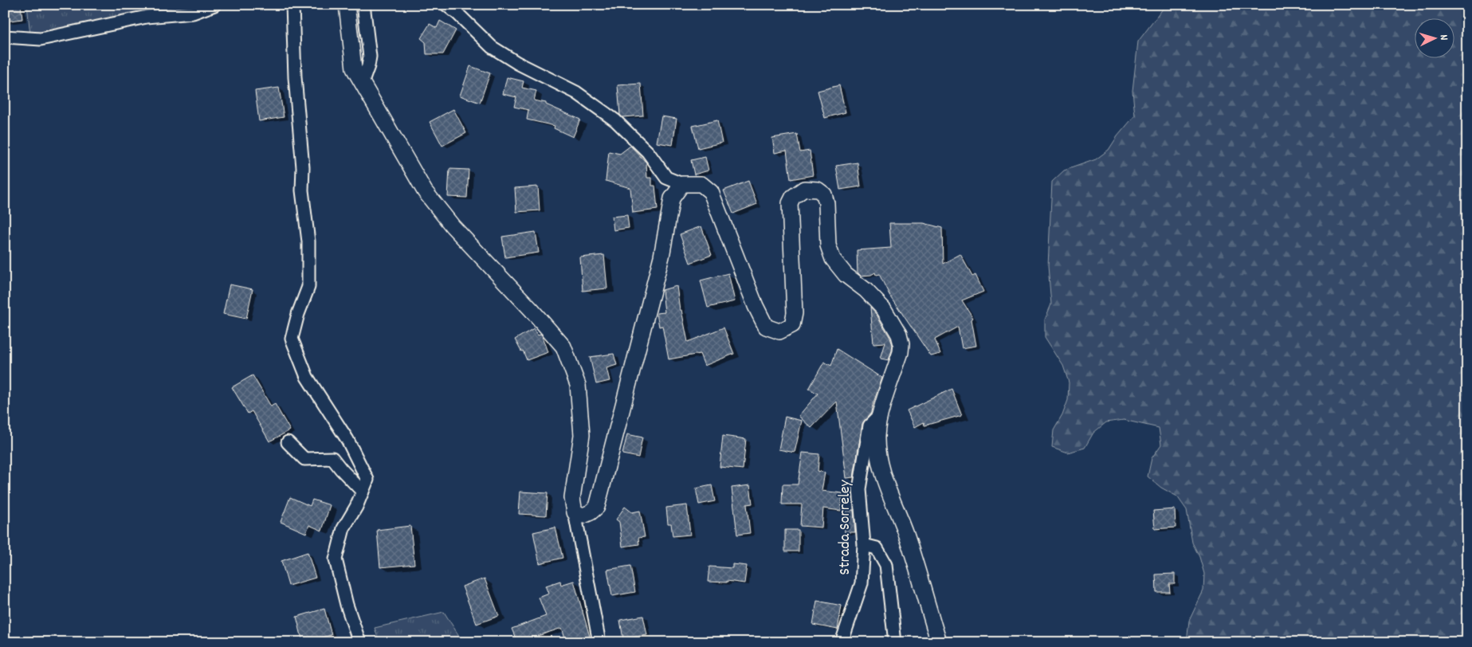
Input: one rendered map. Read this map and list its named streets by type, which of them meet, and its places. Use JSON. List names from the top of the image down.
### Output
{
  "streets": {
    "street": ["Strada Sorreley"]
  },
  "north": "right"
}
